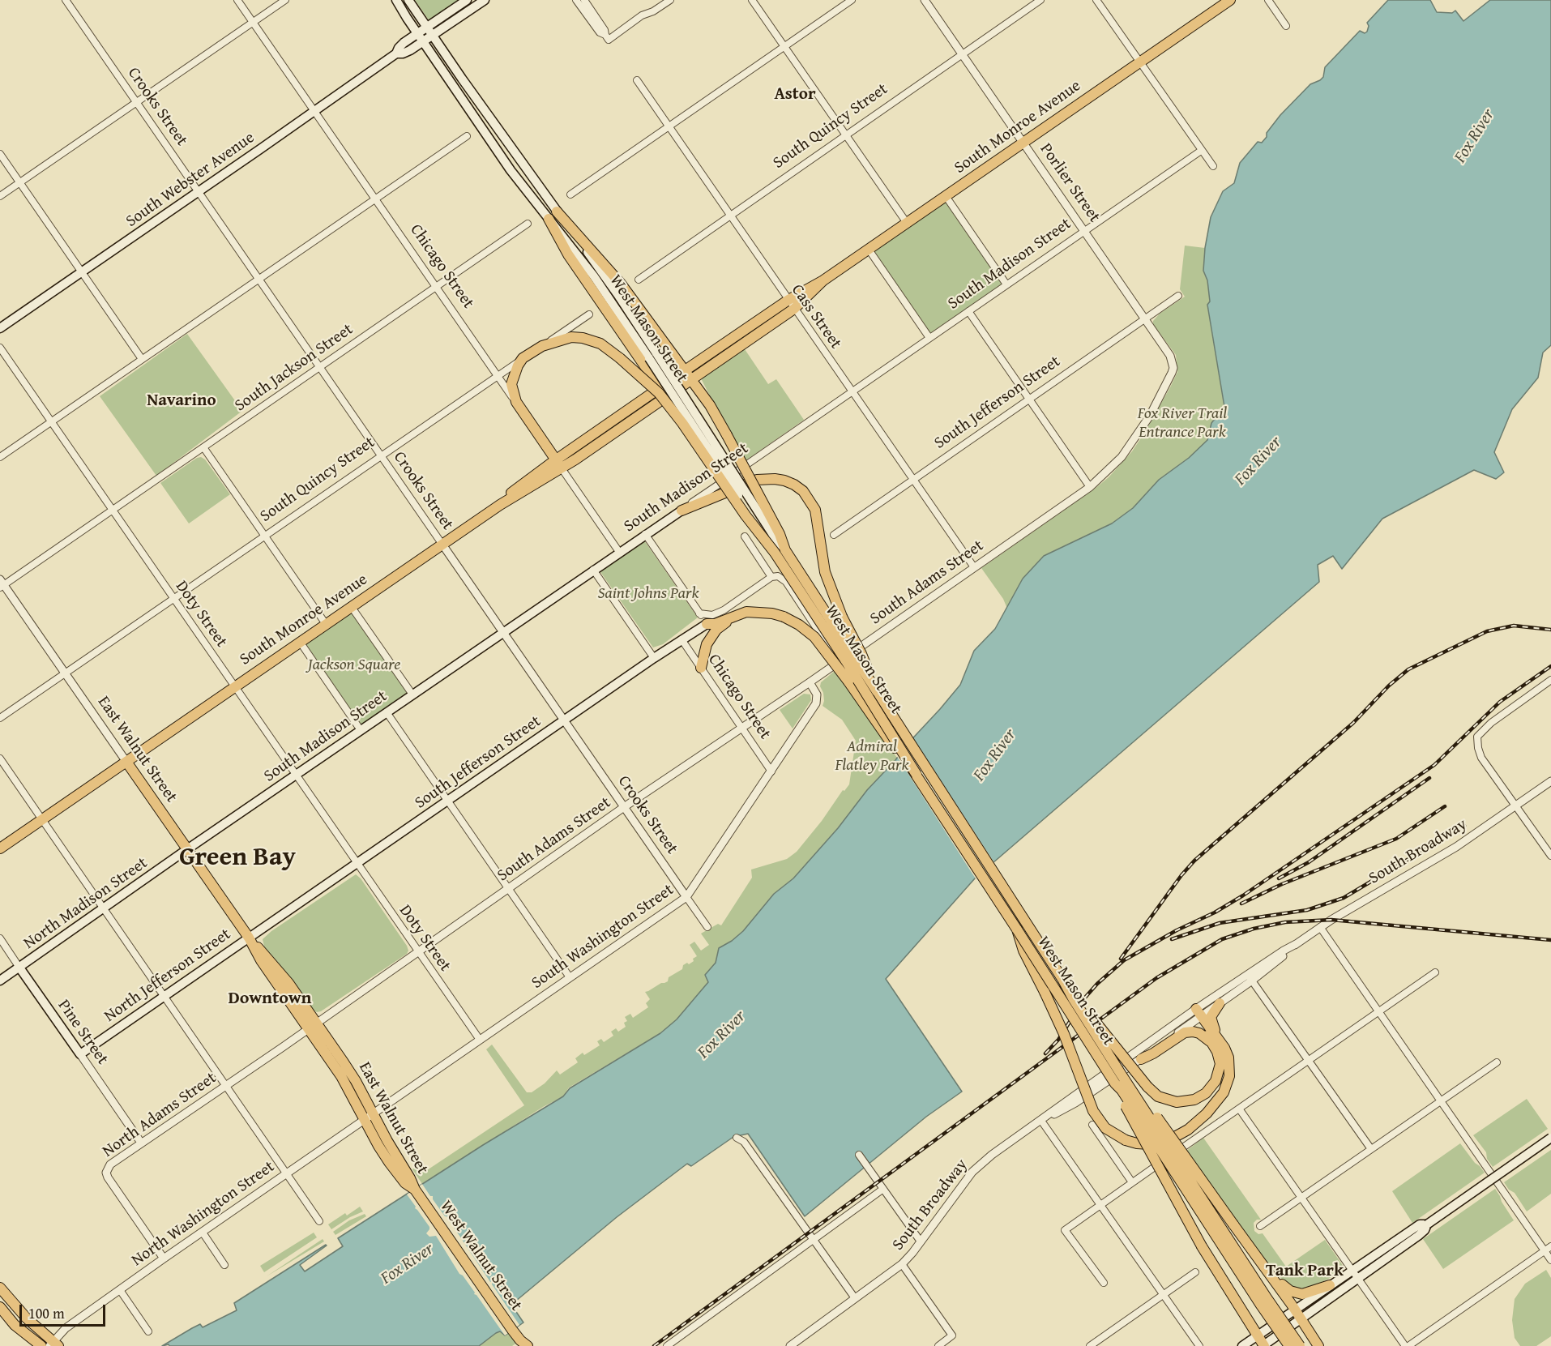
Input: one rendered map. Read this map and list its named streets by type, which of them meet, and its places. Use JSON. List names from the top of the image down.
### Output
{
  "streets": {
    "main road": [
      "South Quincy Street",
      "South Monroe Avenue",
      "South Webster Avenue",
      "South Madison Street",
      "Chicago Street",
      "West Mason Street",
      "South Jefferson Street",
      "East Walnut Street",
      "North Madison Street",
      "North Jefferson Street",
      "Pine Street",
      "West Walnut Street"
    ],
    "street": [
      "Crooks Street",
      "Porlier Street",
      "Cass Street",
      "South Jackson Street",
      "South Adams Street",
      "Doty Street",
      "South Broadway",
      "South Washington Street",
      "North Adams Street",
      "North Washington Street"
    ]
  },
  "crossings": [
    ["Crooks Street", "South Quincy Street"],
    ["Crooks Street", "South Monroe Avenue"],
    ["Crooks Street", "South Webster Avenue"],
    ["Crooks Street", "South Madison Street"],
    ["Crooks Street", "South Jackson Street"],
    ["Crooks Street", "South Jefferson Street"],
    ["Crooks Street", "South Adams Street"],
    ["Crooks Street", "South Washington Street"],
    ["South Quincy Street", "Porlier Street"],
    ["South Quincy Street", "Chicago Street"],
    ["South Quincy Street", "Cass Street"],
    ["South Quincy Street", "Doty Street"],
    ["South Quincy Street", "East Walnut Street"],
    ["South Monroe Avenue", "Porlier Street"],
    ["South Monroe Avenue", "Chicago Street"],
    ["South Monroe Avenue", "Cass Street"],
    ["South Monroe Avenue", "Doty Street"],
    ["South Monroe Avenue", "East Walnut Street"],
    ["South Webster Avenue", "Chicago Street"],
    ["South Webster Avenue", "West Mason Street"],
    ["Porlier Street", "South Madison Street"],
    ["Porlier Street", "South Jefferson Street"],
    ["Porlier Street", "South Adams Street"],
    ["South Madison Street", "Chicago Street"],
    ["South Madison Street", "Cass Street"],
    ["South Madison Street", "Doty Street"],
    ["South Madison Street", "East Walnut Street"],
    ["South Madison Street", "North Madison Street"],
    ["Chicago Street", "South Jackson Street"],
    ["Chicago Street", "South Jefferson Street"],
    ["Chicago Street", "South Adams Street"],
    ["Chicago Street", "South Washington Street"],
    ["Cass Street", "South Jefferson Street"],
    ["Cass Street", "South Adams Street"],
    ["South Jackson Street", "Doty Street"],
    ["South Jackson Street", "East Walnut Street"],
    ["South Jefferson Street", "Doty Street"],
    ["South Jefferson Street", "East Walnut Street"],
    ["South Jefferson Street", "North Jefferson Street"],
    ["South Adams Street", "Doty Street"],
    ["South Adams Street", "East Walnut Street"],
    ["South Adams Street", "South Washington Street"],
    ["South Adams Street", "North Adams Street"],
    ["Doty Street", "South Washington Street"],
    ["East Walnut Street", "North Madison Street"],
    ["East Walnut Street", "South Washington Street"],
    ["East Walnut Street", "North Jefferson Street"],
    ["East Walnut Street", "North Adams Street"],
    ["East Walnut Street", "North Washington Street"],
    ["East Walnut Street", "West Walnut Street"],
    ["North Madison Street", "Pine Street"],
    ["South Washington Street", "North Washington Street"],
    ["North Jefferson Street", "Pine Street"],
    ["Pine Street", "North Adams Street"],
    ["North Adams Street", "North Washington Street"]
  ],
  "districts": [
    "Astor",
    "Navarino",
    "Green Bay",
    "Downtown",
    "Tank Park"
  ],
  "water": ["Fox River"],
  "parks": [
    "Fox River Trail Entrance Park",
    "Saint Johns Park",
    "Jackson Square",
    "Admiral Flatley Park"
  ],
  "scale_bar": "100 m"
}
